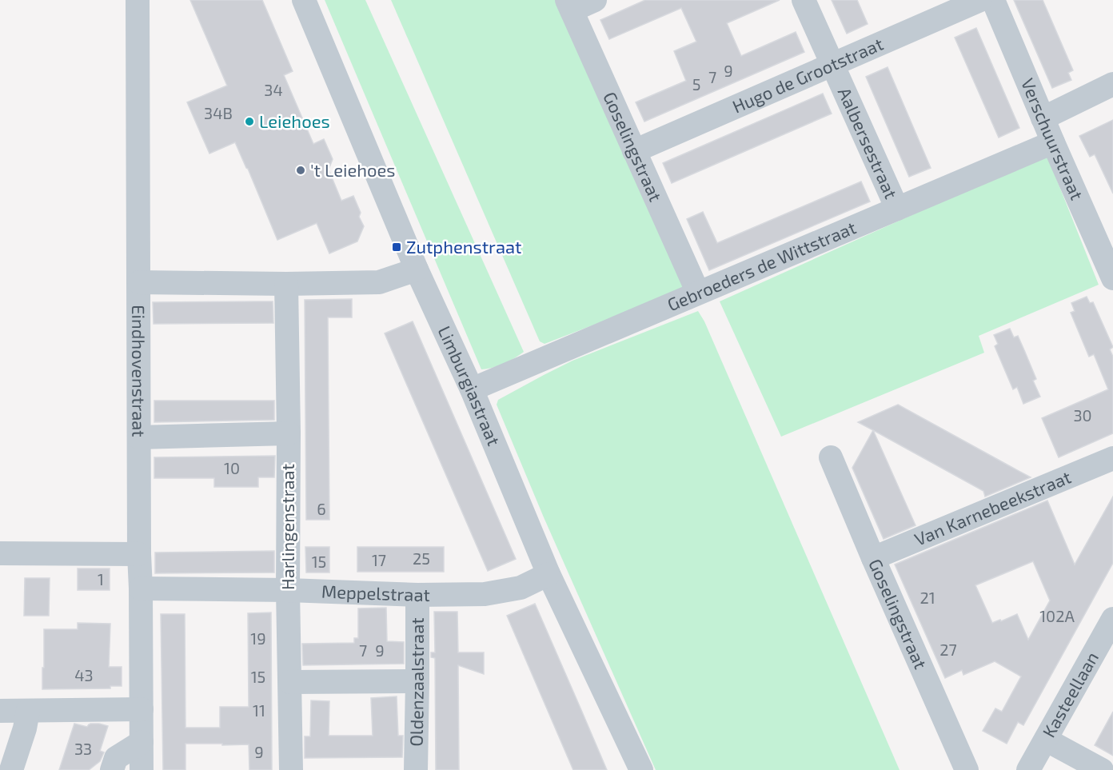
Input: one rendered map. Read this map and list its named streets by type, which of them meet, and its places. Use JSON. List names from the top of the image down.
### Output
{
  "streets": {
    "street": [
      "Hugo de Grootstraat",
      "Verschuurstraat",
      "Aalbersestraat",
      "Goselingstraat",
      "Gebroeders de Wittstraat",
      "Eindhovenstraat",
      "Limburgiastraat",
      "Van Karnebeekstraat",
      "Harlingenstraat",
      "Meppelstraat",
      "Oldenzaalstraat",
      "Kasteellaan"
    ]
  },
  "crossings": [
    ["Hugo de Grootstraat", "Aalbersestraat"],
    ["Hugo de Grootstraat", "Goselingstraat"],
    ["Verschuurstraat", "Gebroeders de Wittstraat"],
    ["Aalbersestraat", "Gebroeders de Wittstraat"],
    ["Goselingstraat", "Gebroeders de Wittstraat"],
    ["Goselingstraat", "Van Karnebeekstraat"],
    ["Gebroeders de Wittstraat", "Limburgiastraat"],
    ["Eindhovenstraat", "Meppelstraat"],
    ["Limburgiastraat", "Meppelstraat"],
    ["Harlingenstraat", "Meppelstraat"],
    ["Meppelstraat", "Oldenzaalstraat"]
  ],
  "places": {
    "other": ["Leiehoes", "'t Leiehoes"],
    "transit": ["Zutphenstraat"]
  },
  "house_numbers": [
    "9",
    "7",
    "5",
    "34",
    "34B",
    "30",
    "10",
    "6",
    "25",
    "17",
    "15",
    "1",
    "21",
    "102A",
    "19",
    "27",
    "7",
    "9",
    "43",
    "15",
    "11",
    "33",
    "9"
  ]
}
